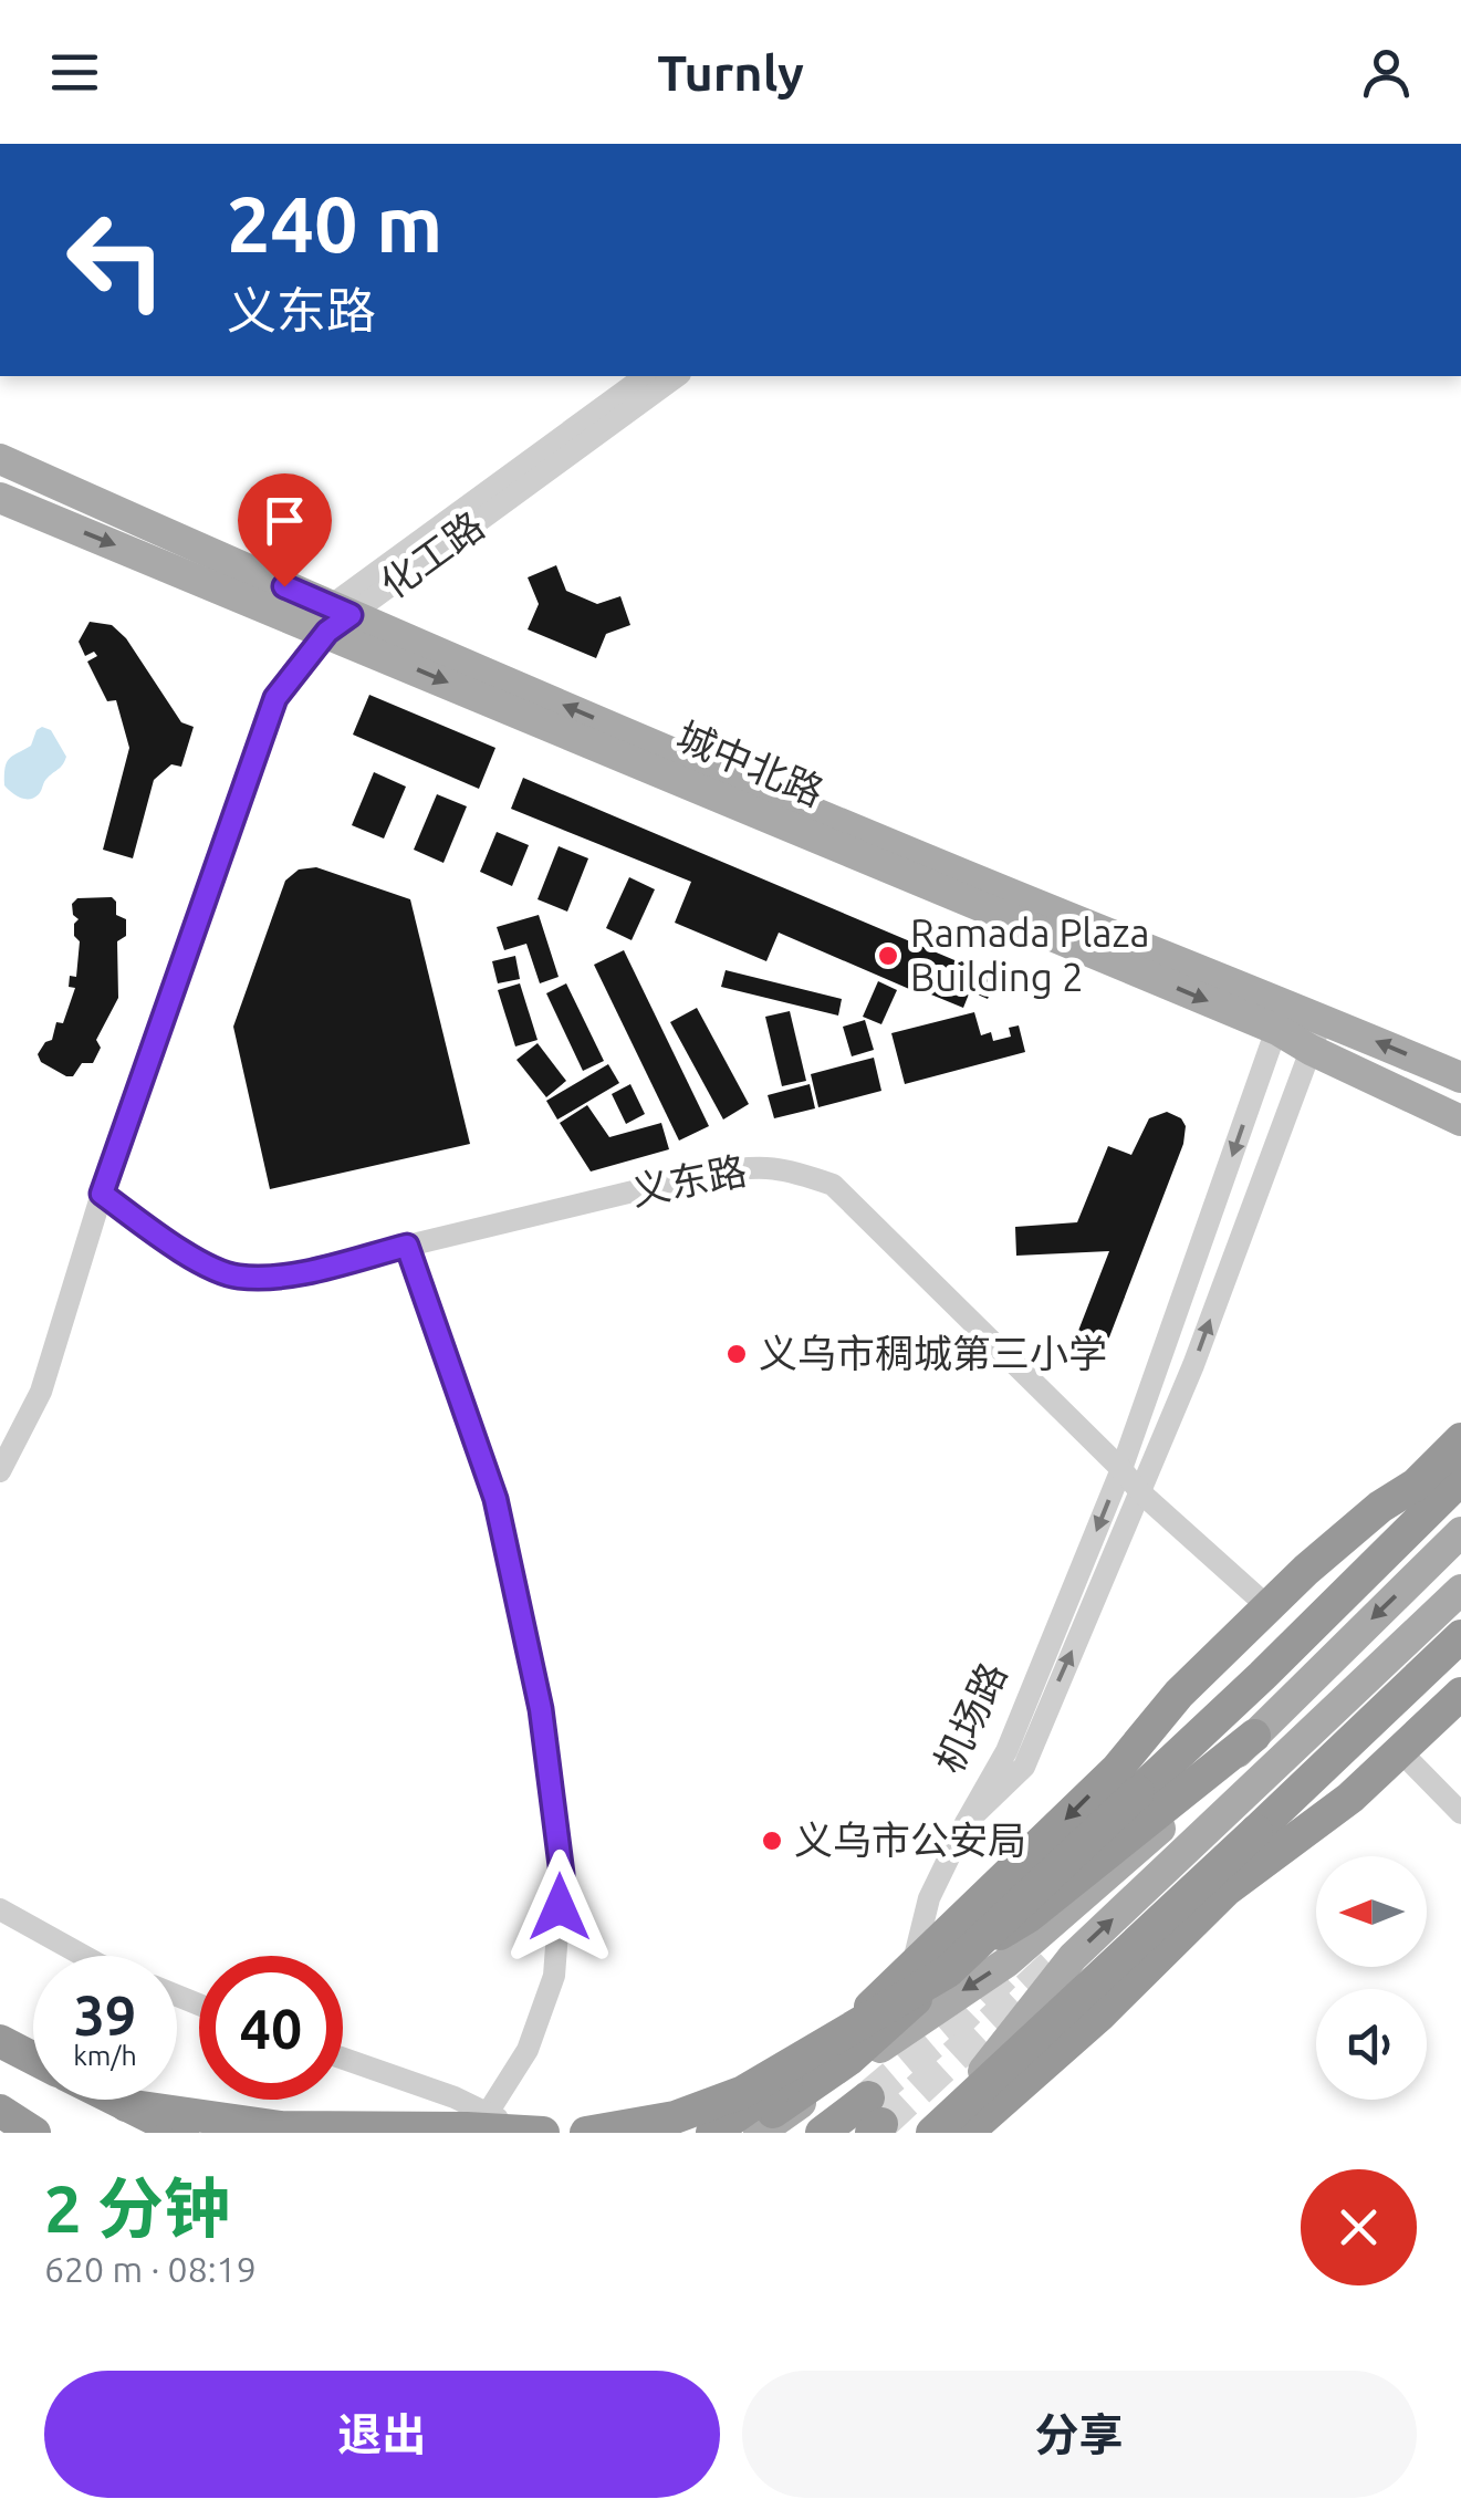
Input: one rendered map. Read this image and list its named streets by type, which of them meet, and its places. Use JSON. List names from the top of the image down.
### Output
{
  "streets": {
    "main road": ["城中北路"],
    "street": ["化工路", "义东路", "机场路"]
  },
  "crossings": [
    ["化工路", "城中北路"],
    ["化工路", "义东路"],
    ["城中北路", "机场路"],
    ["义东路", "机场路"]
  ],
  "places": ["Ramada Plaza Building 2", "义乌市稠城第三小学", "义乌市公安局"],
  "north": "left",
  "page": {
    "header": "Turnly",
    "turn": ["240 m", "义东路"],
    "speed": "39 km/h",
    "limit": "40",
    "heading": ["2 分钟", "620 m · 08:19"],
    "buttons": ["退出", "分享"]
  }
}
